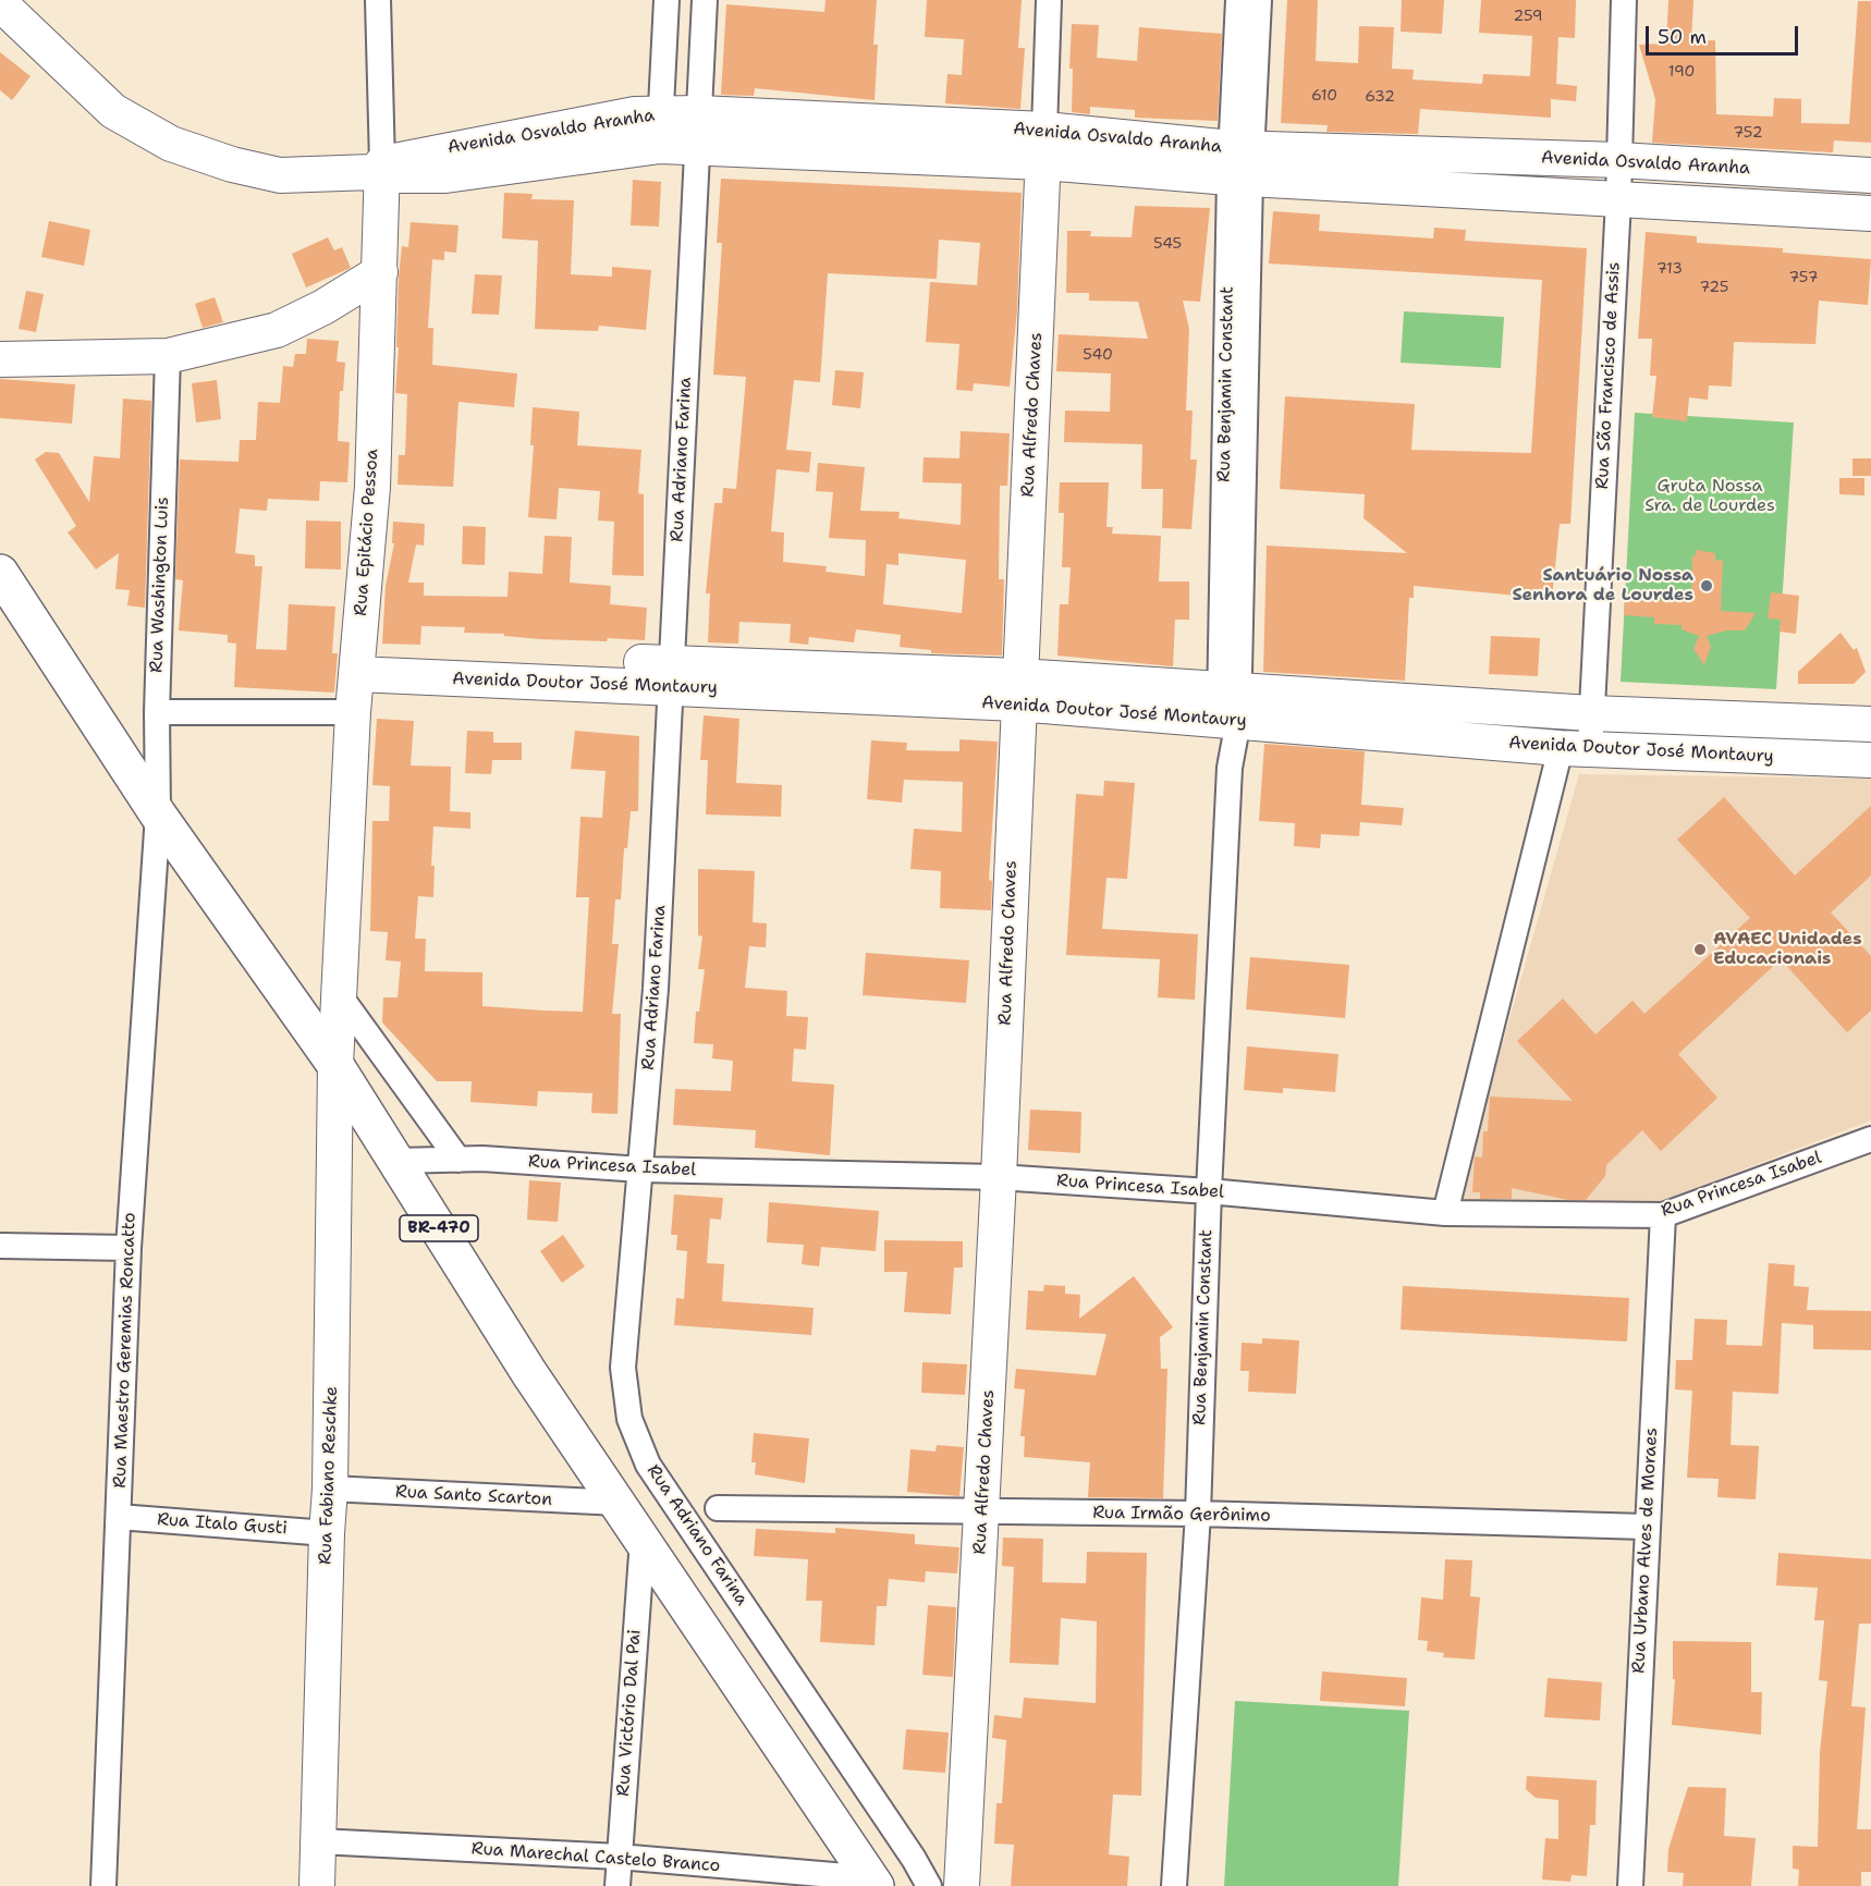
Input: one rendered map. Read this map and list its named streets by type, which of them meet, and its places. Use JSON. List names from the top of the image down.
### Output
{
  "streets": {
    "highway": ["BR-470"],
    "street": [
      "Avenida Osvaldo Aranha",
      "Rua São Francisco de Assis",
      "Rua Benjamin Constant",
      "Rua Alfredo Chaves",
      "Rua Adriano Farina",
      "Rua Epitácio Pessoa",
      "Rua Washington Luis",
      "Avenida Doutor José Montaury",
      "Rua Princesa Isabel",
      "Rua Maestro Geremias Roncatto",
      "Rua Fabiano Reschke",
      "Rua Santo Scarton",
      "Rua Irmão Gerônimo",
      "Rua Italo Gusti",
      "Rua Urbano Alves de Moraes",
      "Rua Victório Dal Pai",
      "Rua Marechal Castelo Branco"
    ]
  },
  "crossings": [
    ["Avenida Osvaldo Aranha", "Rua São Francisco de Assis"],
    ["Avenida Osvaldo Aranha", "Rua Benjamin Constant"],
    ["Avenida Osvaldo Aranha", "Rua Alfredo Chaves"],
    ["Avenida Osvaldo Aranha", "Rua Adriano Farina"],
    ["Avenida Osvaldo Aranha", "Rua Epitácio Pessoa"],
    ["Rua São Francisco de Assis", "Avenida Doutor José Montaury"],
    ["Rua São Francisco de Assis", "Rua Princesa Isabel"],
    ["Rua Benjamin Constant", "Avenida Doutor José Montaury"],
    ["Rua Benjamin Constant", "Rua Princesa Isabel"],
    ["Rua Benjamin Constant", "Rua Irmão Gerônimo"],
    ["Rua Alfredo Chaves", "Avenida Doutor José Montaury"],
    ["Rua Alfredo Chaves", "Rua Princesa Isabel"],
    ["Rua Alfredo Chaves", "Rua Irmão Gerônimo"],
    ["Rua Adriano Farina", "Avenida Doutor José Montaury"],
    ["Rua Adriano Farina", "Rua Princesa Isabel"],
    ["Rua Epitácio Pessoa", "Avenida Doutor José Montaury"],
    ["Rua Epitácio Pessoa", "BR-470"],
    ["Rua Epitácio Pessoa", "Rua Fabiano Reschke"],
    ["Rua Washington Luis", "BR-470"],
    ["Rua Washington Luis", "Rua Maestro Geremias Roncatto"],
    ["Rua Princesa Isabel", "BR-470"],
    ["Rua Princesa Isabel", "Rua Urbano Alves de Moraes"],
    ["BR-470", "Rua Maestro Geremias Roncatto"],
    ["BR-470", "Rua Fabiano Reschke"],
    ["BR-470", "Rua Santo Scarton"],
    ["BR-470", "Rua Victório Dal Pai"],
    ["BR-470", "Rua Marechal Castelo Branco"],
    ["Rua Maestro Geremias Roncatto", "Rua Italo Gusti"],
    ["Rua Fabiano Reschke", "Rua Santo Scarton"],
    ["Rua Fabiano Reschke", "Rua Italo Gusti"],
    ["Rua Fabiano Reschke", "Rua Marechal Castelo Branco"],
    ["Rua Irmão Gerônimo", "Rua Urbano Alves de Moraes"],
    ["Rua Victório Dal Pai", "Rua Marechal Castelo Branco"]
  ],
  "parks": ["Gruta Nossa Sra. de Lourdes"],
  "places": ["Santuário Nossa Senhora de Lourdes", "AVAEC Unidades Educacionais"],
  "house_numbers": [
    "259",
    "190",
    "610",
    "632",
    "752",
    "545",
    "713",
    "757",
    "725",
    "540"
  ],
  "scale_bar": "50 m"
}
